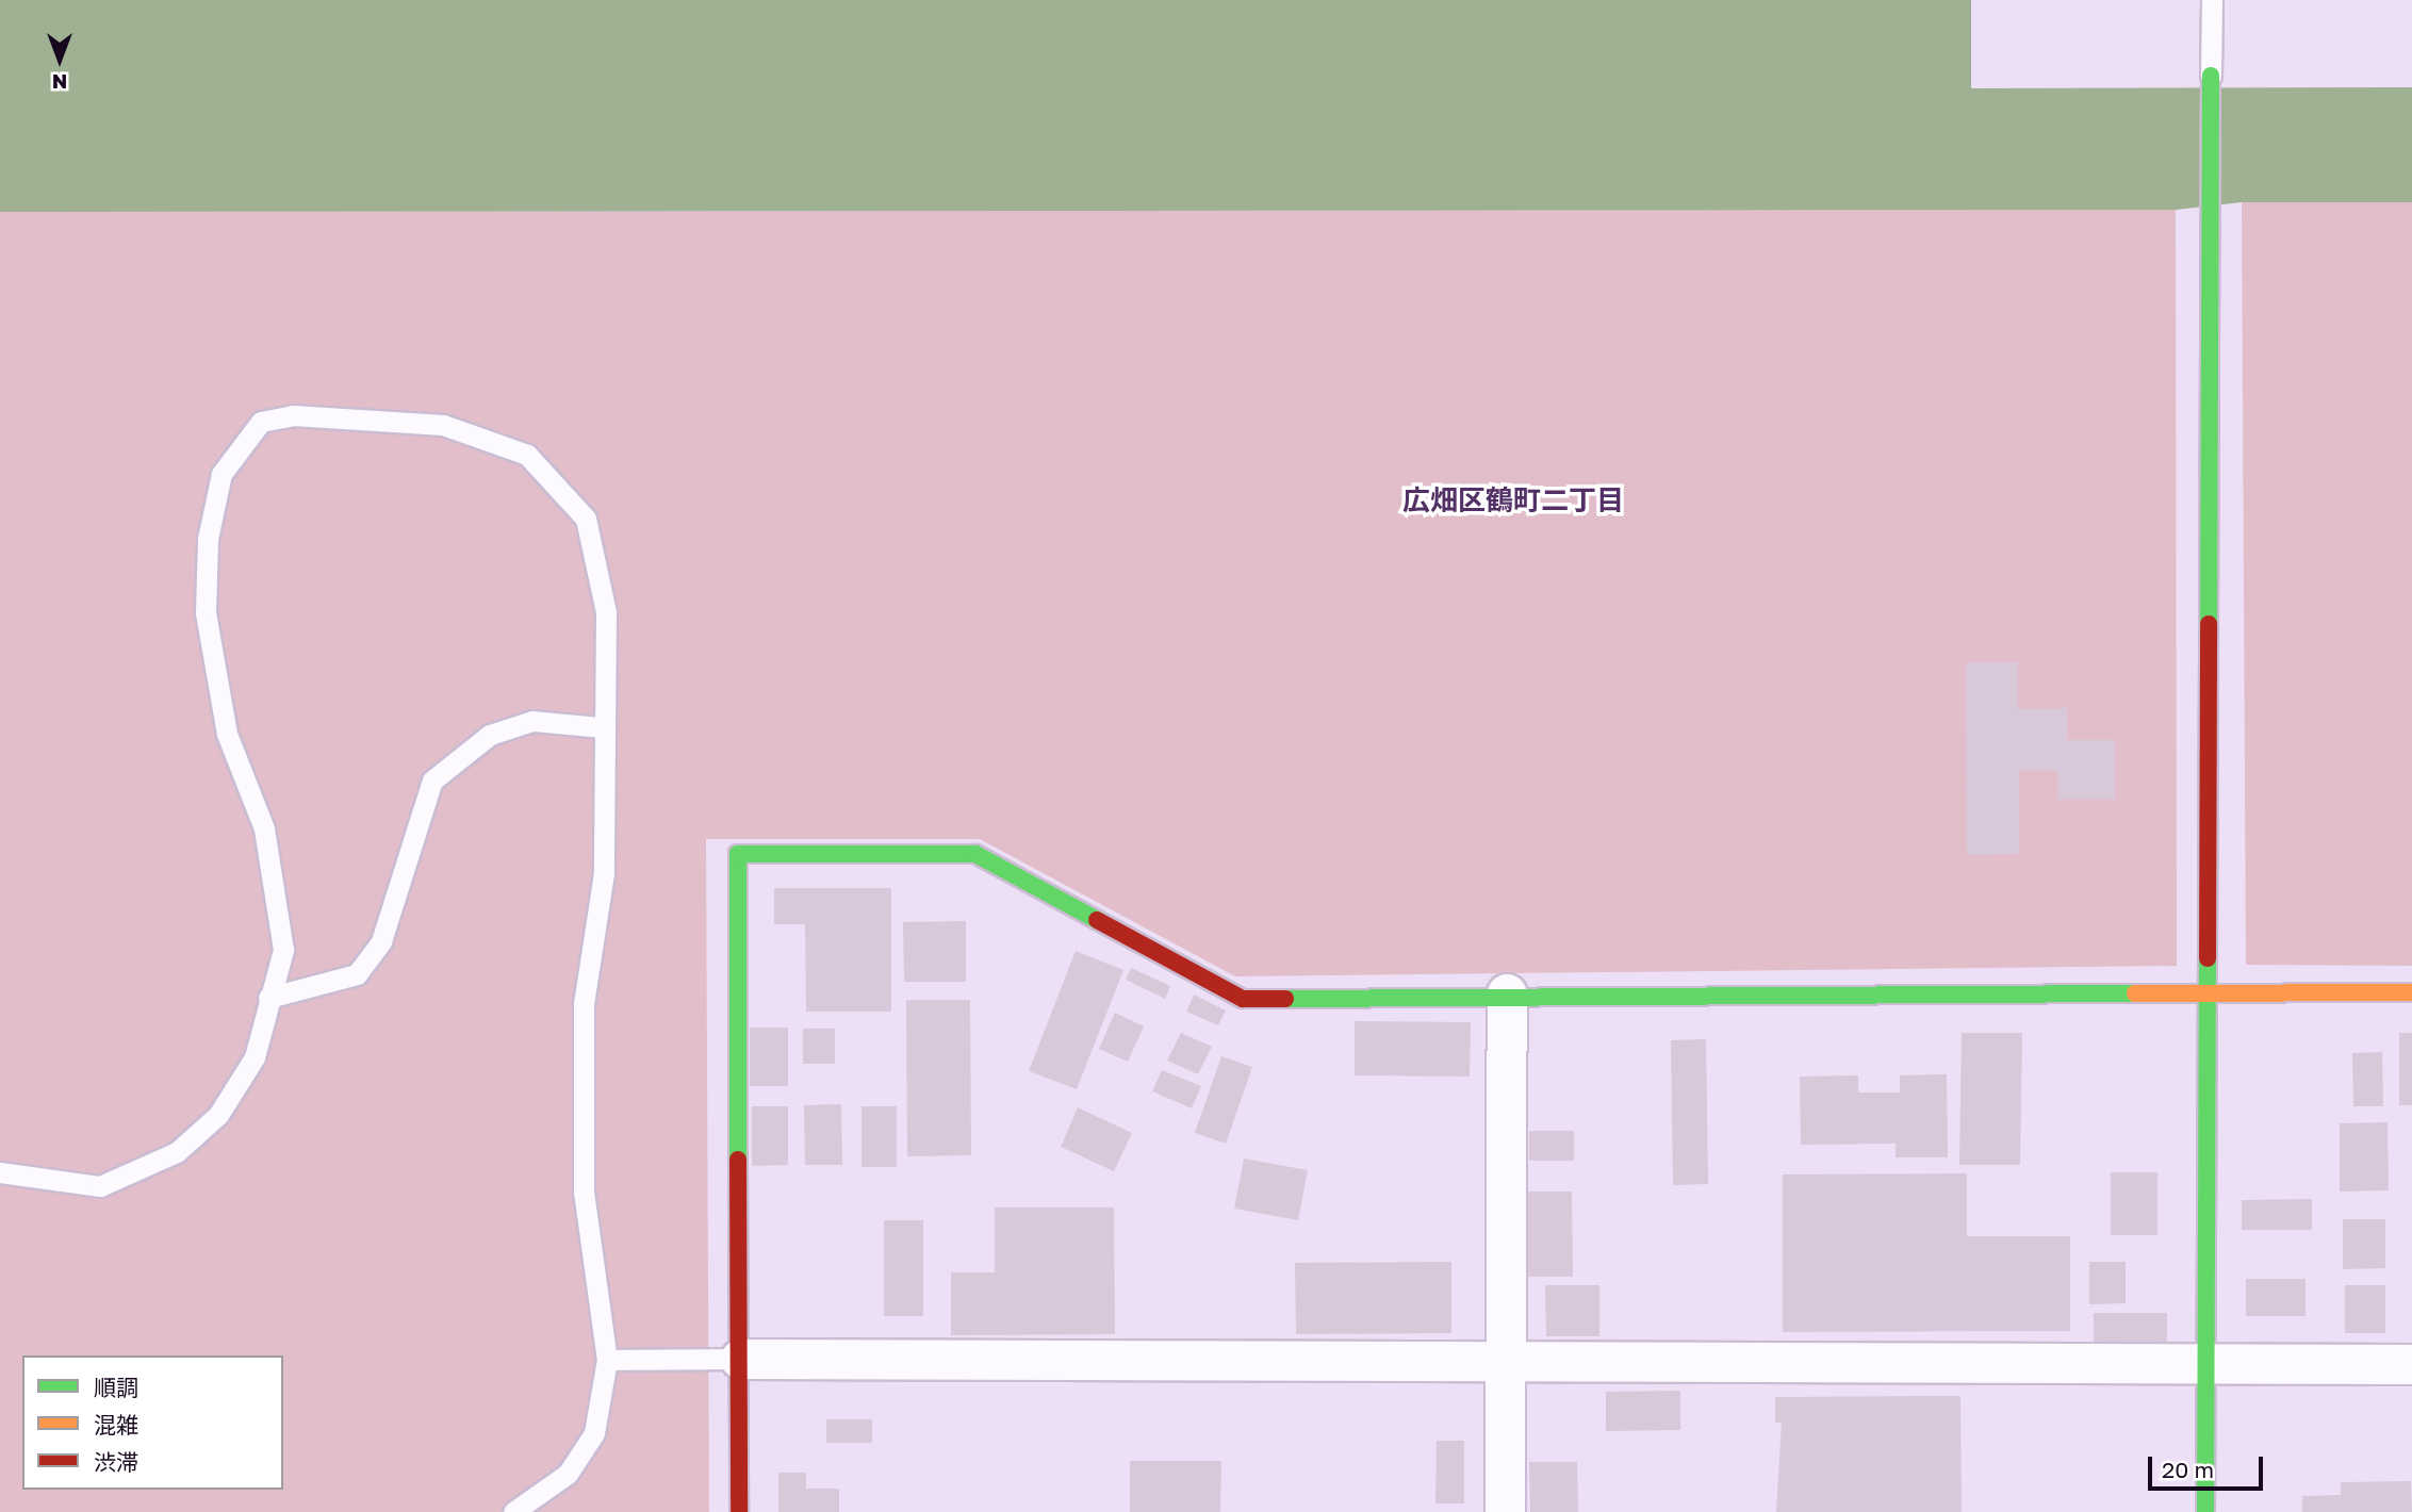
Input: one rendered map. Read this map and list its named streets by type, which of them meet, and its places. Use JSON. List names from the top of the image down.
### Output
{
  "districts": ["広畑区鶴町二丁目"],
  "legend": ["順調", "混雑", "渋滞"],
  "scale_bar": "20 m",
  "north": "bottom"
}
